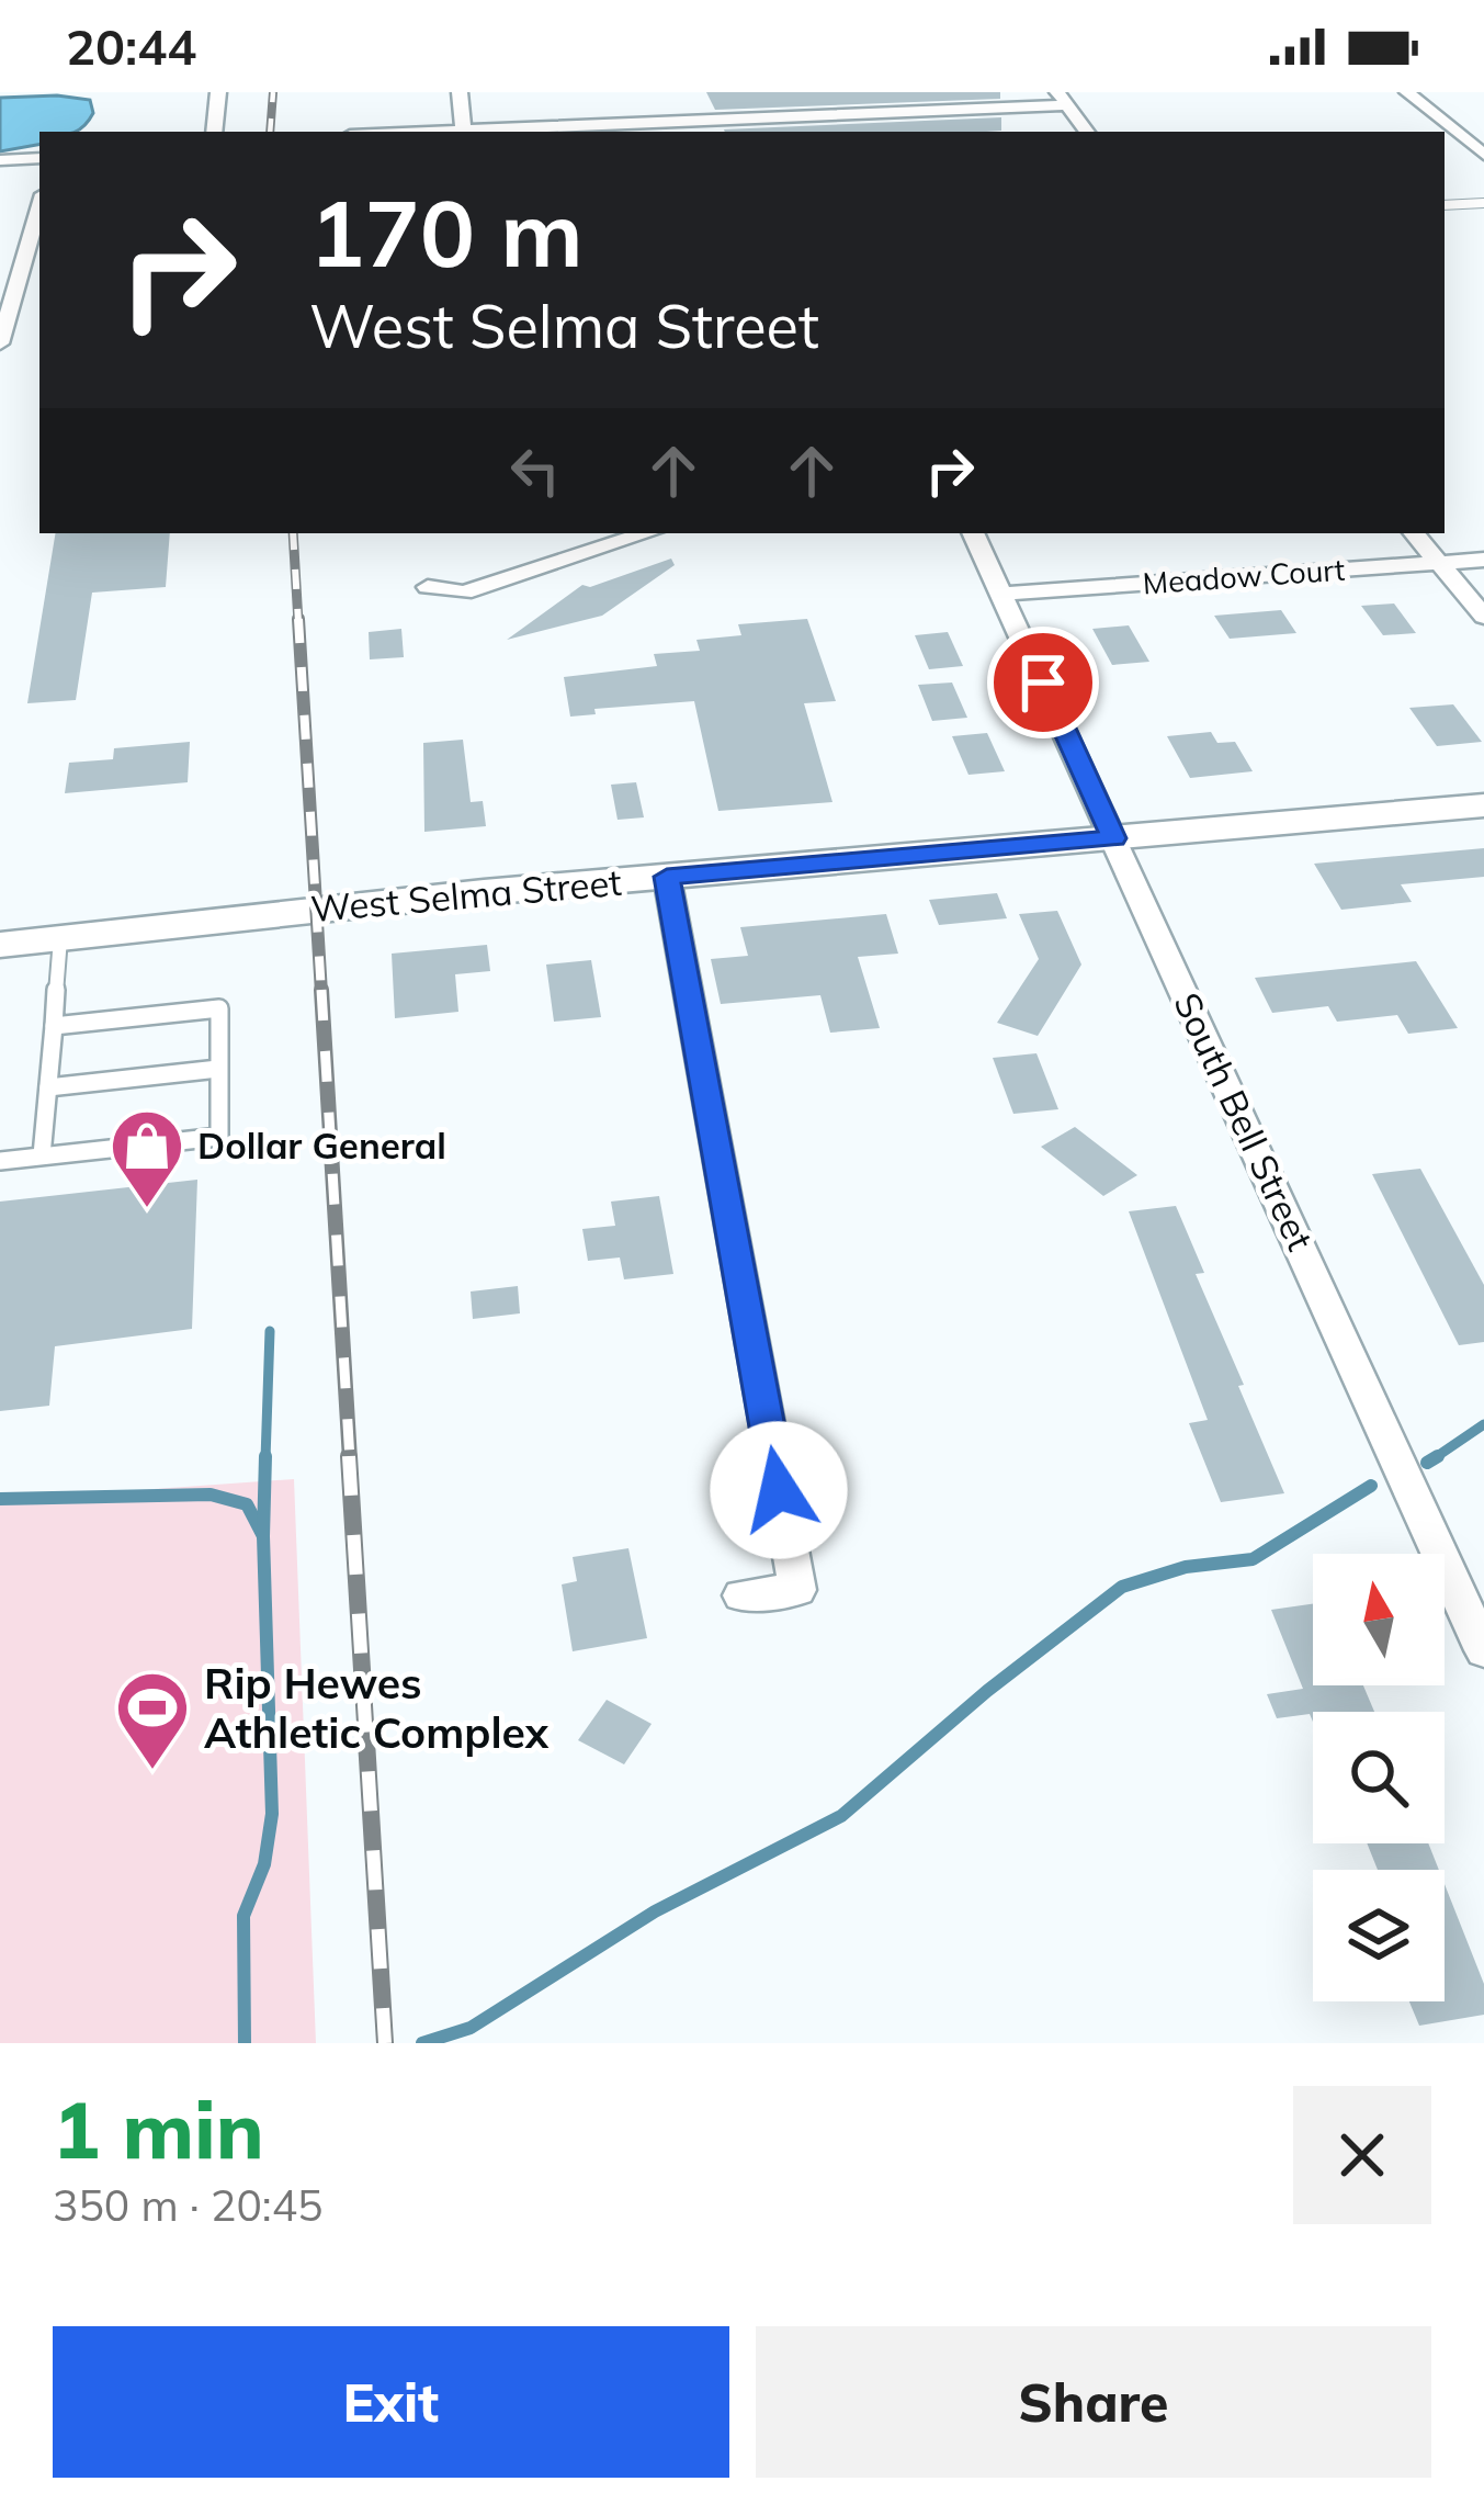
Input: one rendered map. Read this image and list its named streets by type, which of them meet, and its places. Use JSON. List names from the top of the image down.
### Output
{
  "streets": {
    "street": ["Meadow Court", "West Selma Street", "South Bell Street"]
  },
  "crossings": [
    ["Meadow Court", "South Bell Street"],
    ["West Selma Street", "South Bell Street"]
  ],
  "places": {
    "shop": ["Dollar General"],
    "sports": ["Rip Hewes Athletic Complex"]
  },
  "north": "top",
  "page": {
    "status": "20:44",
    "turn": ["170 m", "West Selma Street"],
    "heading": ["1 min", "350 m · 20:45"],
    "buttons": ["Exit", "Share"]
  }
}
